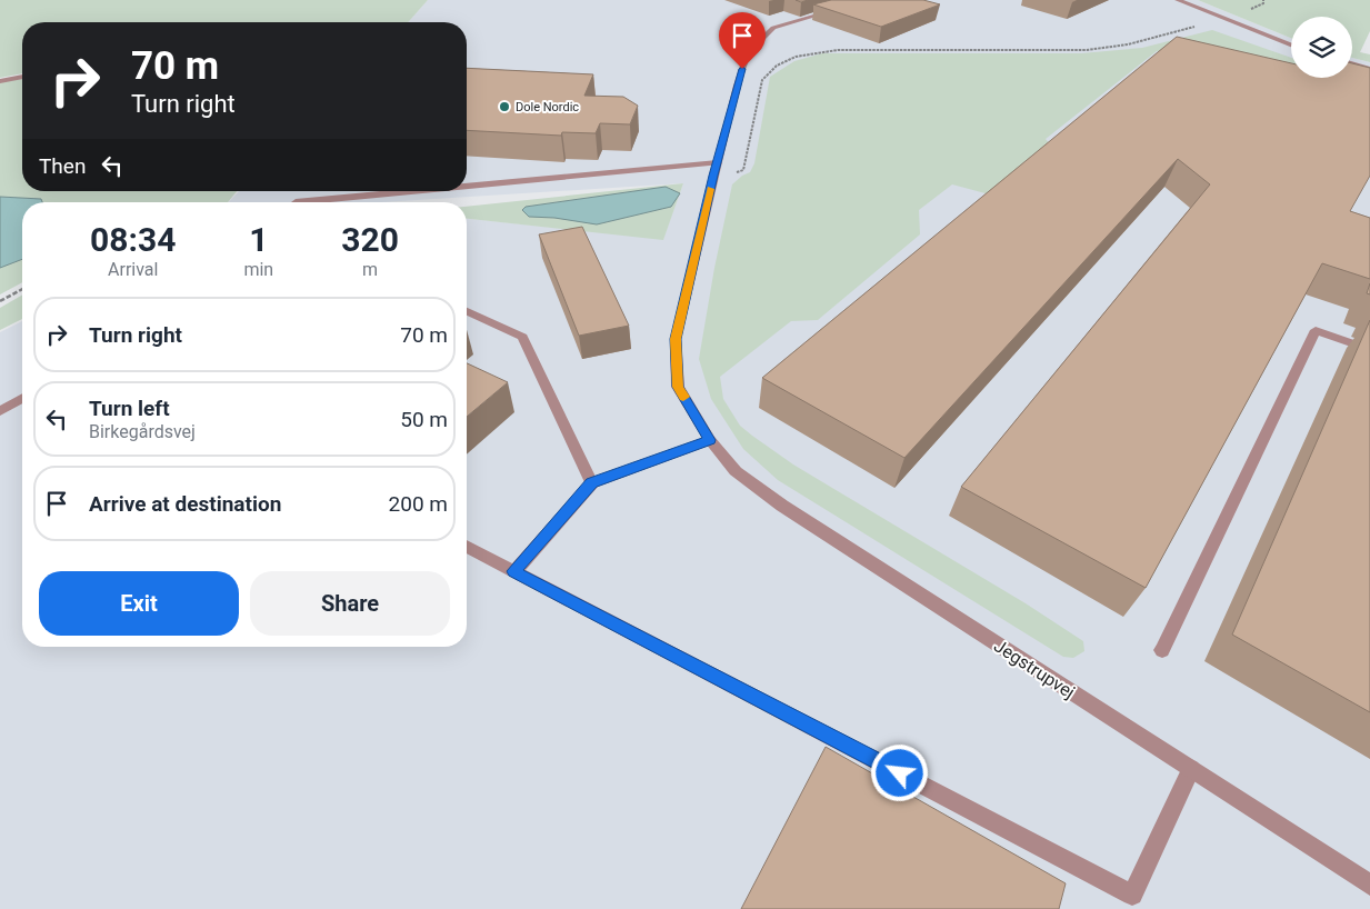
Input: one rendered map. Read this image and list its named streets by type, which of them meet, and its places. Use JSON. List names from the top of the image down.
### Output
{
  "streets": {
    "street": ["Jegstrupvej"]
  },
  "places": ["Dole Nordic"],
  "page": {
    "turn": ["70 m", "Turn right"],
    "then": "Then",
    "eta": [
      "08:34",
      "Arrival",
      "1",
      "min",
      "320",
      "m"
    ],
    "list": [
      {
        "name": "Turn right",
        "value": "70 m"
      },
      {
        "name": "Turn left",
        "note": "Birkegårdsvej",
        "value": "50 m"
      },
      {
        "name": "Arrive at destination",
        "value": "200 m"
      }
    ],
    "buttons": ["Exit", "Share"]
  }
}
